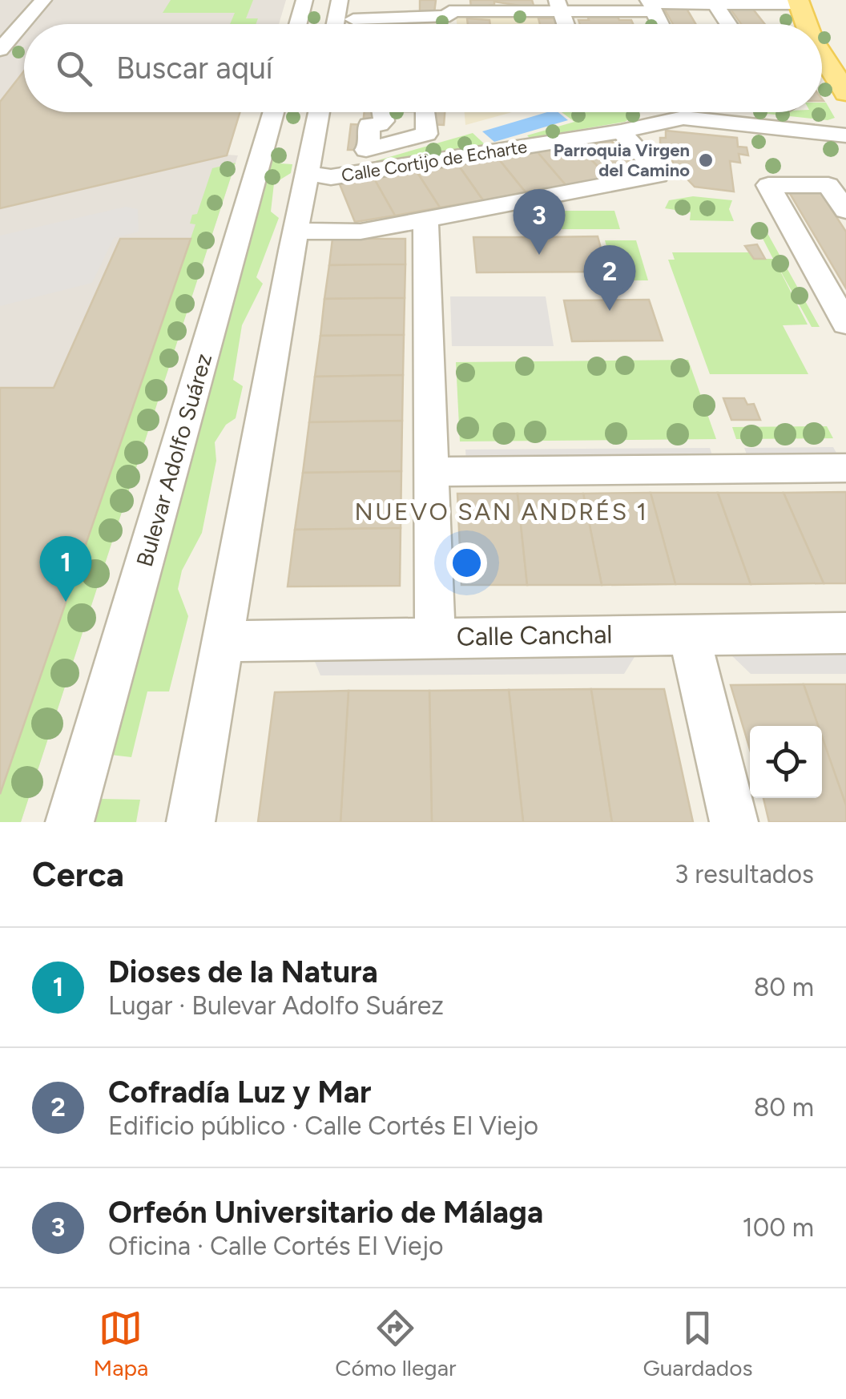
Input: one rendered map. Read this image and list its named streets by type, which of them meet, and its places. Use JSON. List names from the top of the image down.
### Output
{
  "streets": {
    "street": ["Calle Cortijo de Echarte", "Bulevar Adolfo Suárez", "Calle Canchal"]
  },
  "districts": ["NUEVO SAN ANDRÉS 1"],
  "places": ["Parroquia Virgen del Camino"],
  "page": {
    "search": "Buscar aquí",
    "pins": ["3", "2", "1"],
    "heading": ["Cerca", "3 resultados"],
    "list": [
      {
        "mark": "1",
        "name": "Dioses de la Natura",
        "note": "Lugar · Bulevar Adolfo Suárez",
        "value": "80 m"
      },
      {
        "mark": "2",
        "name": "Cofradía Luz y Mar",
        "note": "Edificio público · Calle Cortés El Viejo",
        "value": "80 m"
      },
      {
        "mark": "3",
        "name": "Orfeón Universitario de Málaga",
        "note": "Oficina · Calle Cortés El Viejo",
        "value": "100 m"
      }
    ],
    "nav": ["Mapa", "Cómo llegar", "Guardados"]
  }
}
